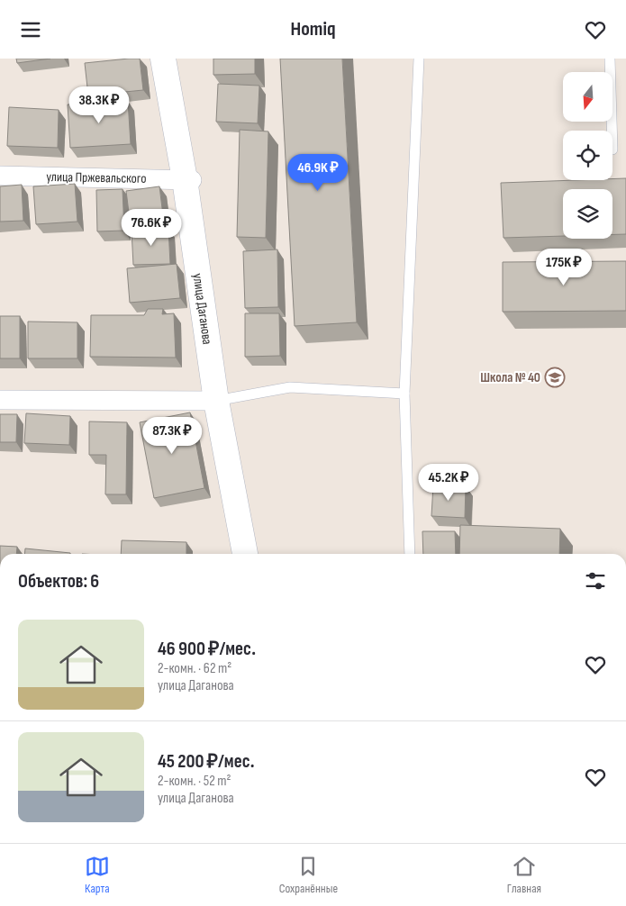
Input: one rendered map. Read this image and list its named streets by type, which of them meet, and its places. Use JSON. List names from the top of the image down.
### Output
{
  "streets": {
    "main road": ["улица Даганова"],
    "street": ["улица Пржевальского"]
  },
  "crossings": [
    ["улица Пржевальского", "улица Даганова"]
  ],
  "places": {
    "school or university": ["Школа № 40"]
  },
  "north": "bottom",
  "page": {
    "header": "Homiq",
    "price": [
      "38.3K ₽",
      "46.9K ₽",
      "76.6K ₽",
      "175K ₽",
      "87.3K ₽",
      "45.2K ₽"
    ],
    "heading": "Объектов: 6",
    "list": [
      {
        "name": "46 900 ₽/мес.",
        "note": "2-комн. · 62 m² · улица Даганова"
      },
      {
        "name": "45 200 ₽/мес.",
        "note": "2-комн. · 52 m² · улица Даганова"
      }
    ],
    "tabs": ["Карта", "Сохранённые", "Главная"]
  }
}
